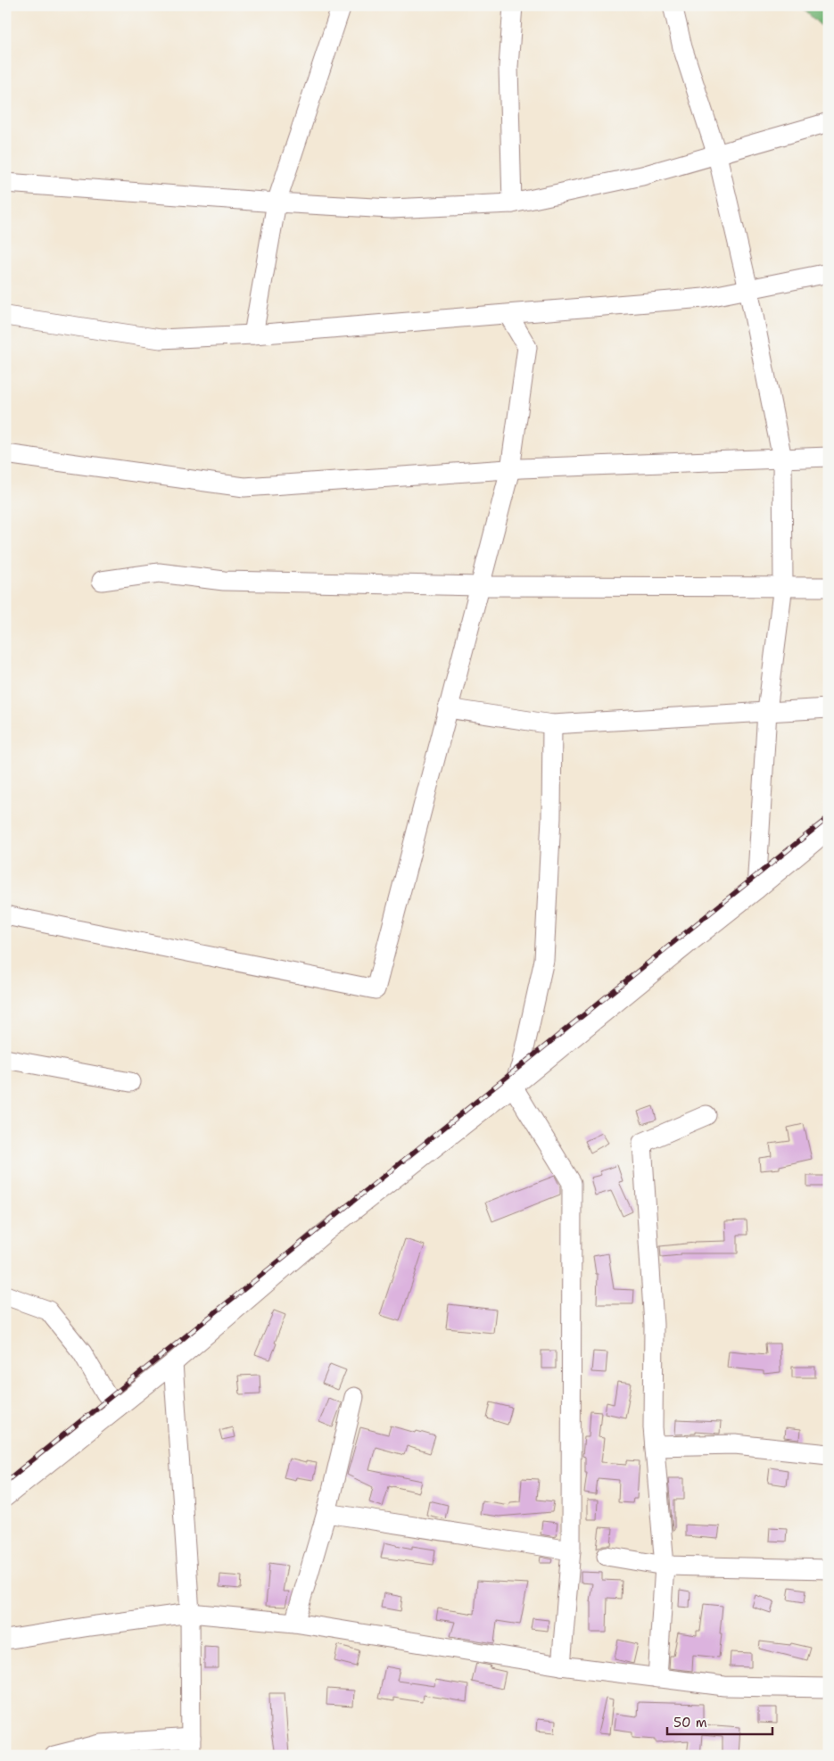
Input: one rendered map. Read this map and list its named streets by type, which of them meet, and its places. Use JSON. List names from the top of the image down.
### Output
{
  "scale_bar": "50 m"
}
